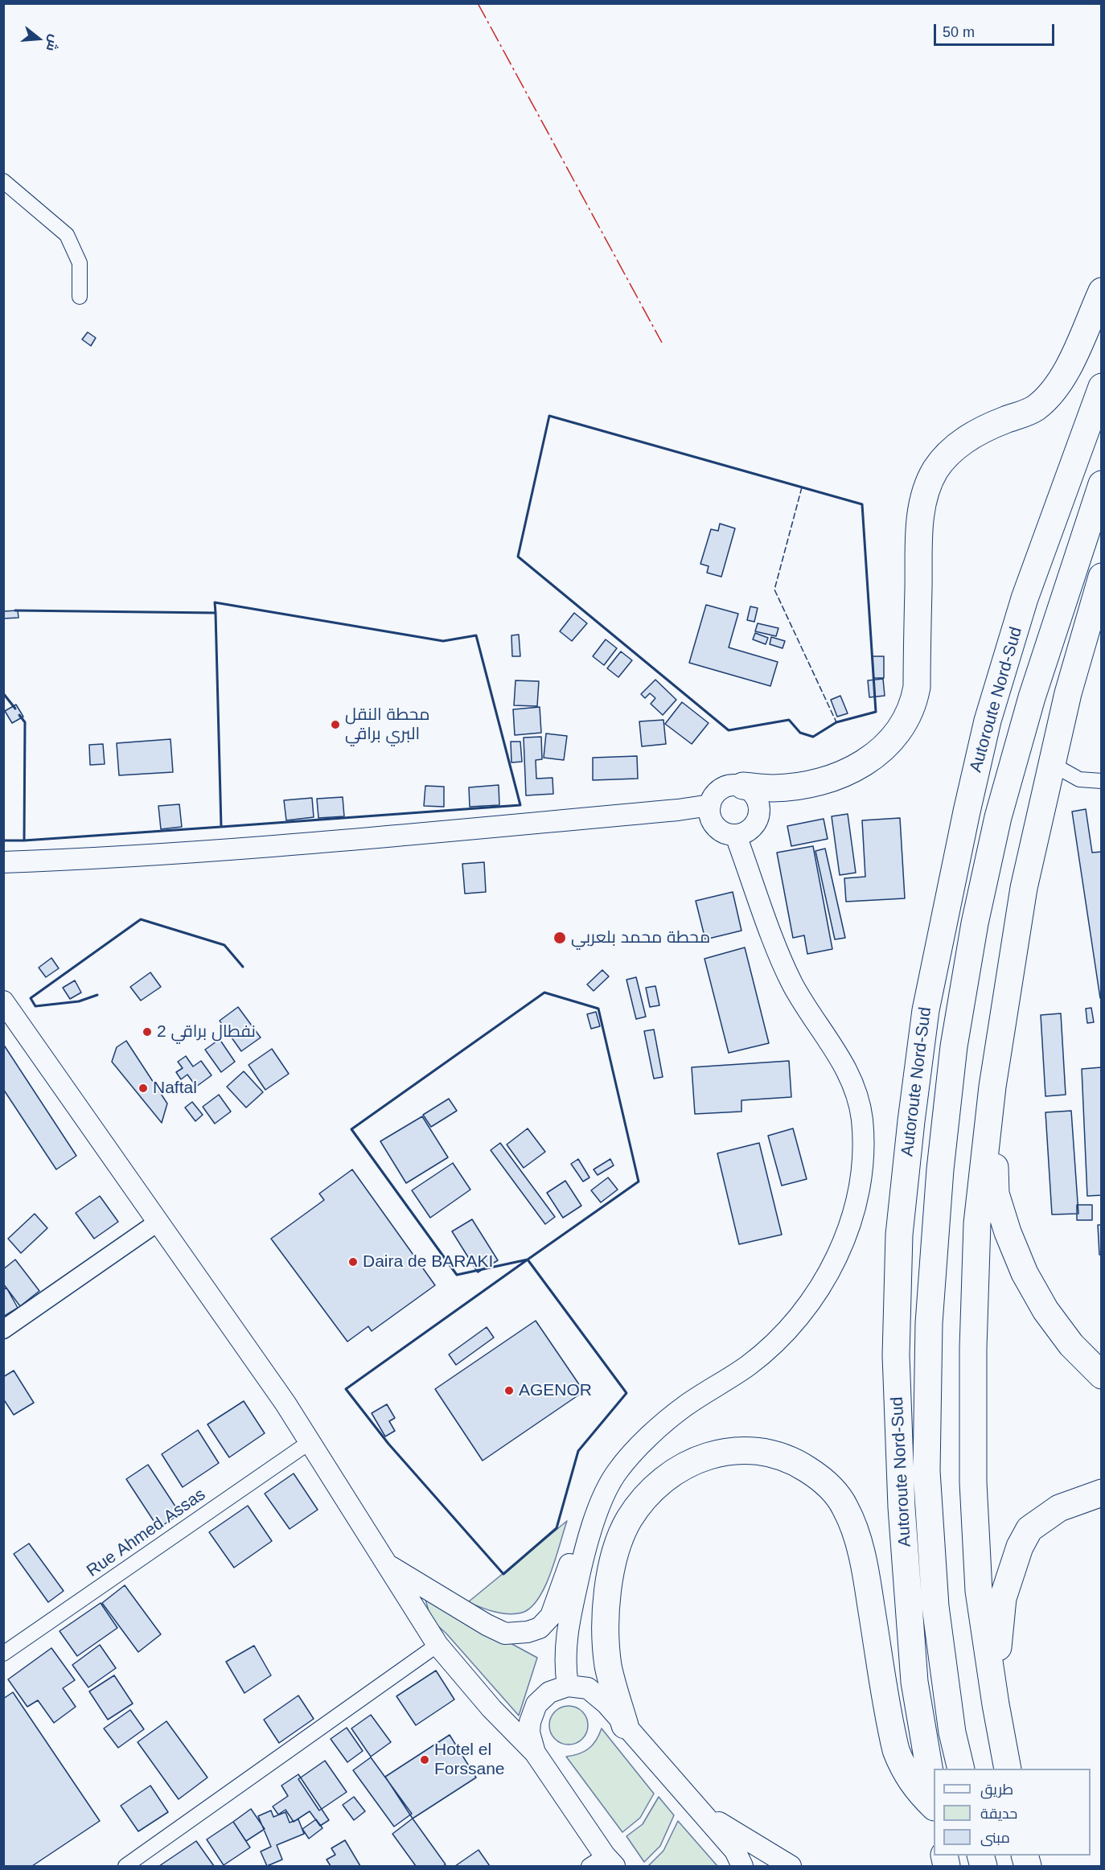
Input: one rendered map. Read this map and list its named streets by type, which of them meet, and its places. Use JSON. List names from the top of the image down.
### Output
{
  "streets": {
    "highway": ["Autoroute Nord-Sud"],
    "street": ["Rue Ahmed Assas"]
  },
  "places": [
    "محطة النقل البري براقي",
    "محطة محمد بلعربي",
    "نفطال براقي 2",
    "Naftal",
    "Daira de BARAKI",
    "AGENOR",
    "Hotel el Forssane"
  ],
  "legend": ["طريق", "حديقة", "مبنى"],
  "scale_bar": "50 m",
  "north": "right"
}
